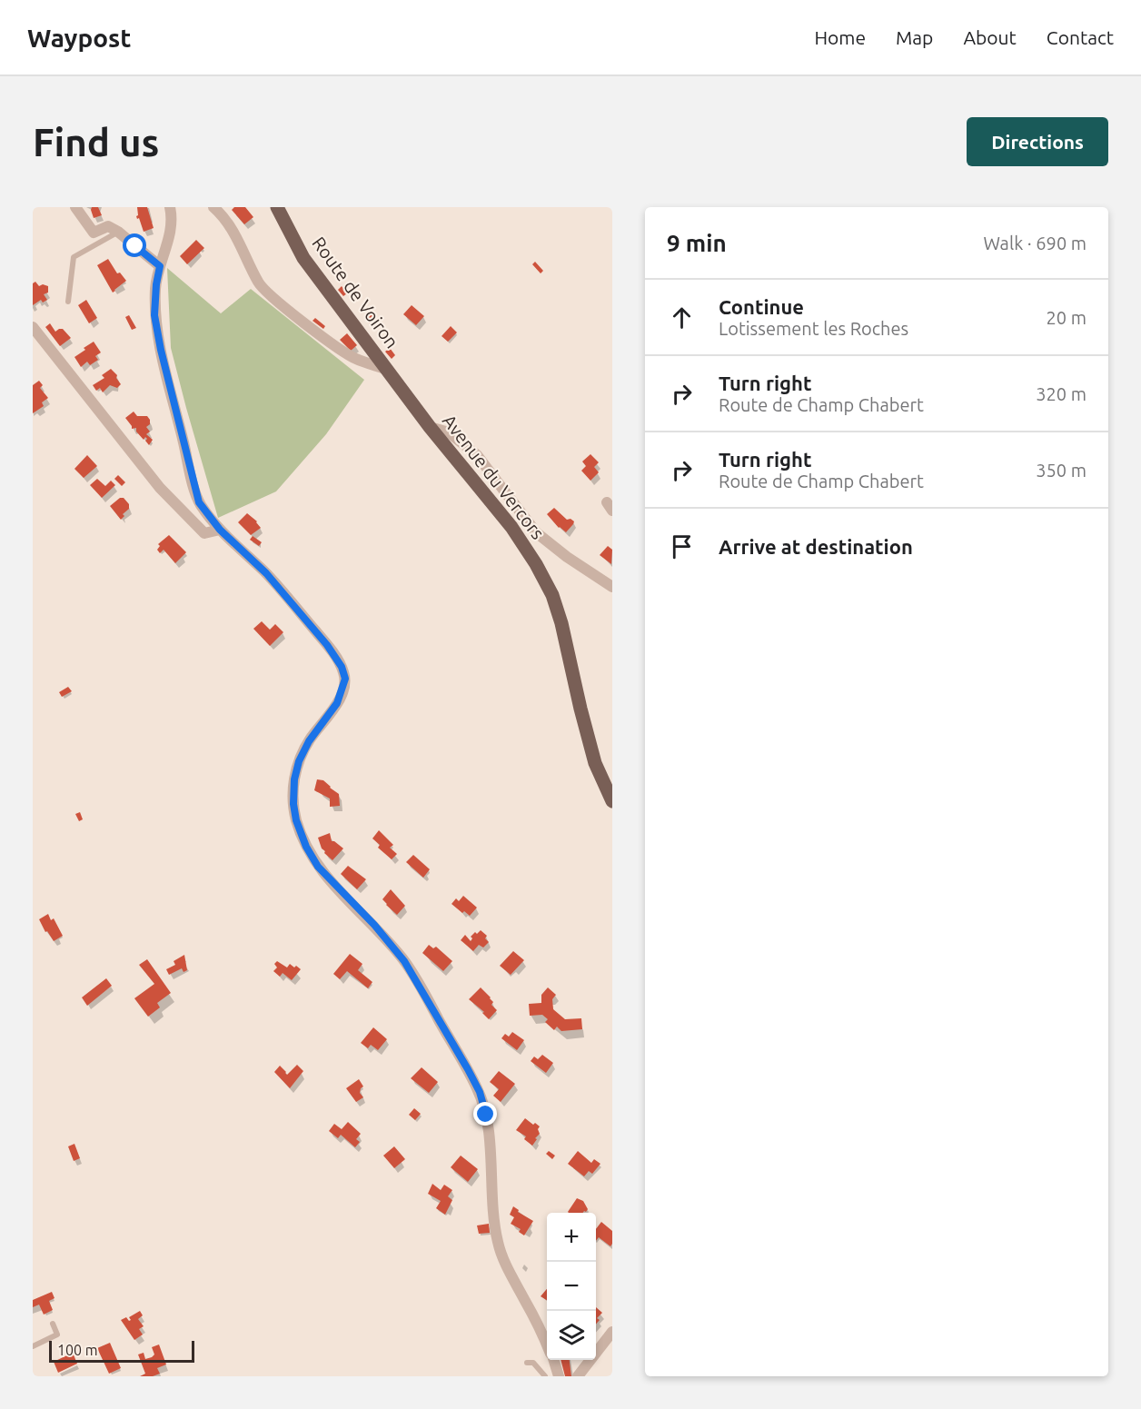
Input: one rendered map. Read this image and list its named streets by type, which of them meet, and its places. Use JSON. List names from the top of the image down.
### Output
{
  "streets": {
    "main road": ["Route de Voiron", "Avenue du Vercors"]
  },
  "crossings": [
    ["Route de Voiron", "Avenue du Vercors"]
  ],
  "scale_bar": "100 m",
  "page": {
    "header": "Waypost",
    "nav": [
      "Home",
      "Map",
      "About",
      "Contact"
    ],
    "buttons": "Directions",
    "title": "Find us",
    "heading": ["9 min", "Walk · 690 m"],
    "list": [
      ["Continue", "Lotissement les Roches", "20 m"],
      ["Turn right", "Route de Champ Chabert", "320 m"],
      ["Turn right", "Route de Champ Chabert", "350 m"],
      "Arrive at destination"
    ],
    "map_buttons": ["+", "−"],
    "scale": "100 m"
  }
}
